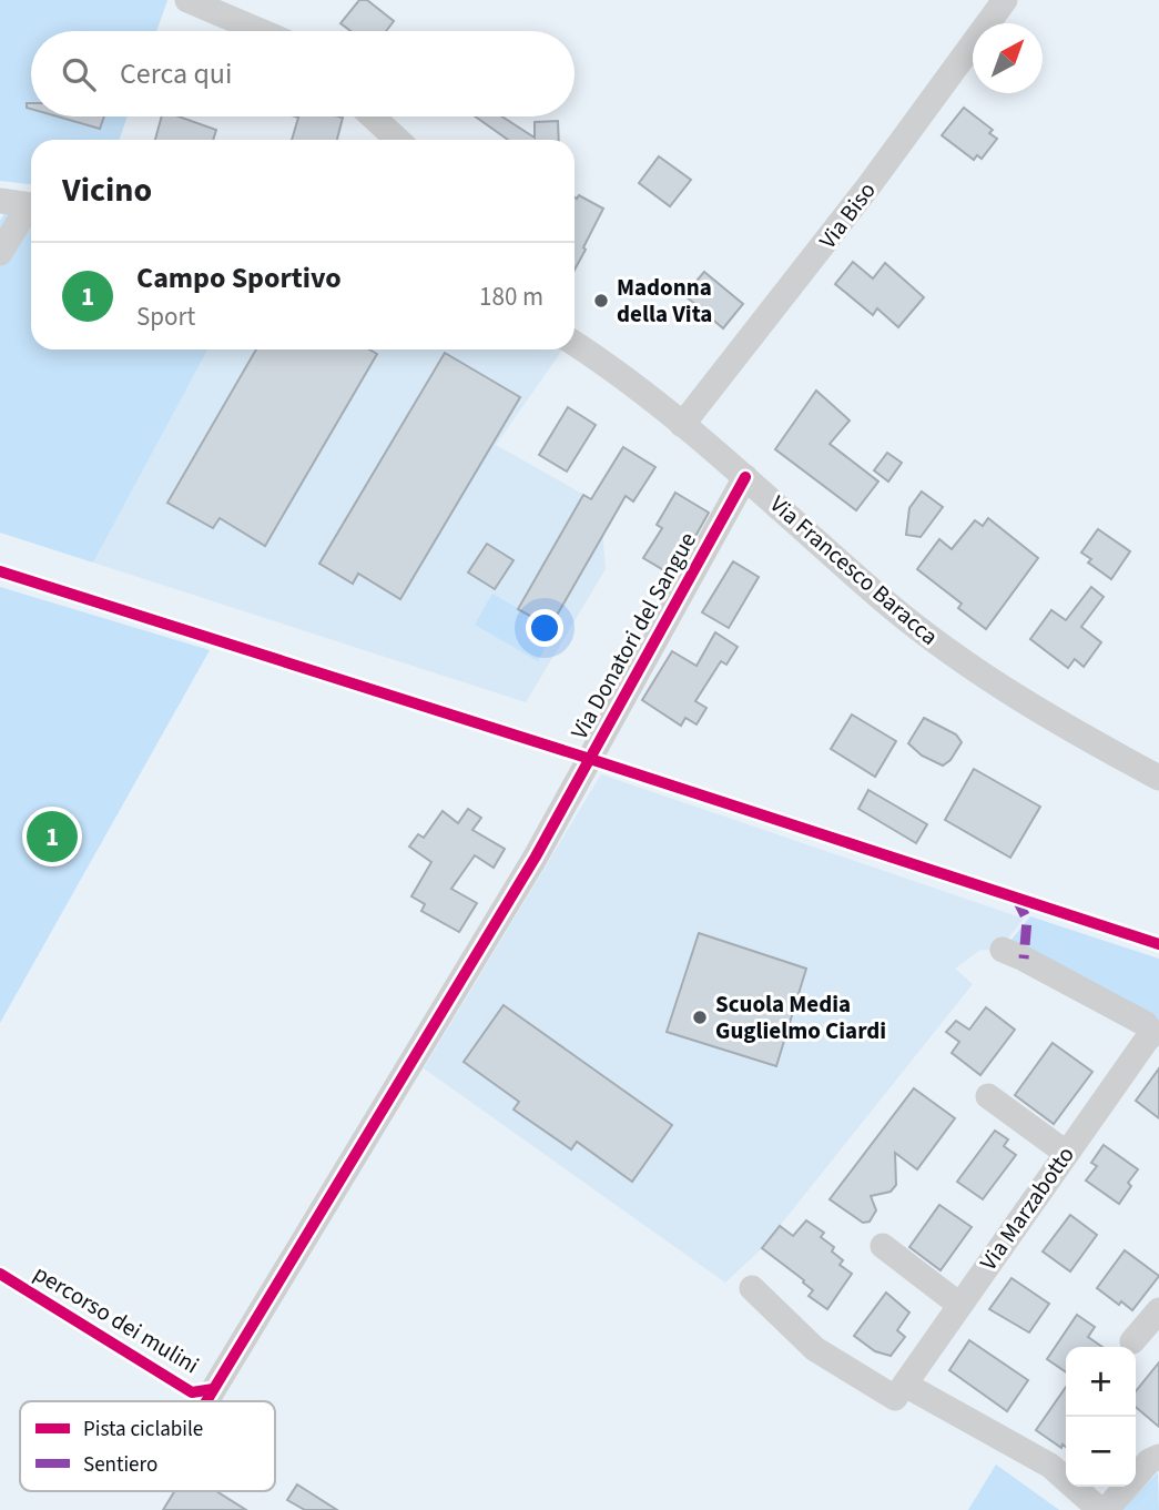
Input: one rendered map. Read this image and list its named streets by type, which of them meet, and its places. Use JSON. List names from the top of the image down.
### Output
{
  "streets": {
    "street": [
      "Via Biso",
      "Via Francesco Baracca",
      "Via Donatori del Sangue",
      "Via Marzabotto"
    ],
    "cycle path": ["percorso dei mulini"]
  },
  "crossings": [
    ["Via Biso", "Via Francesco Baracca"],
    ["Via Francesco Baracca", "Via Donatori del Sangue"]
  ],
  "places": ["Madonna della Vita", "Scuola Media Guglielmo Ciardi"],
  "legend": ["Pista ciclabile", "Sentiero"],
  "north": "top right",
  "page": {
    "search": "Cerca qui",
    "heading": "Vicino",
    "list": [
      {
        "mark": "1",
        "name": "Campo Sportivo",
        "note": "Sport",
        "value": "180 m"
      }
    ],
    "pins": "1",
    "map_buttons": ["+", "−"]
  }
}
